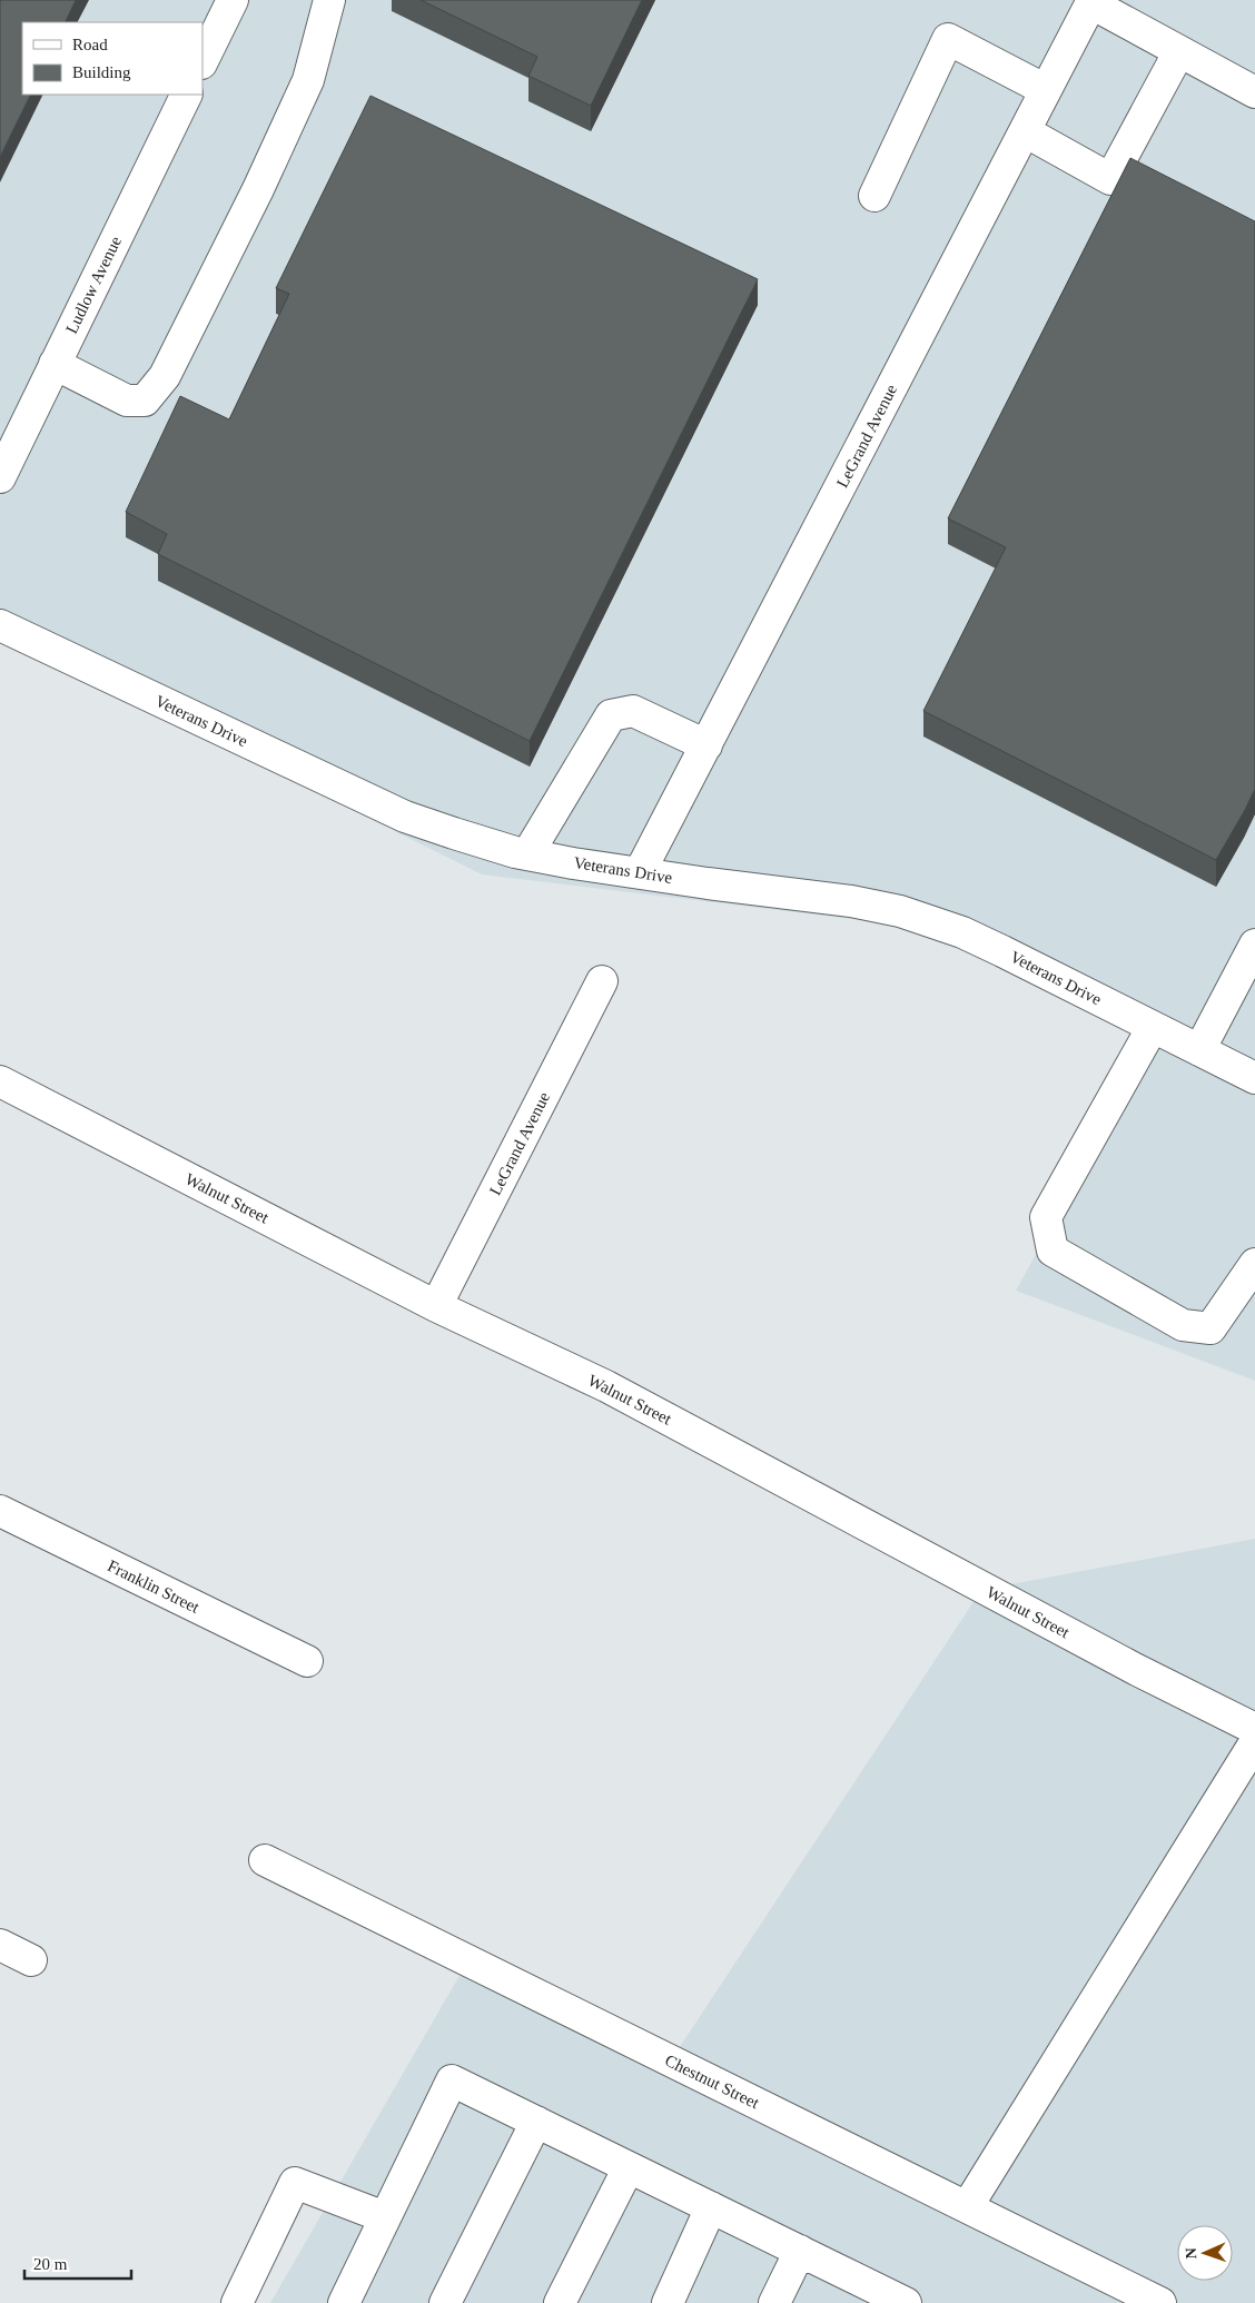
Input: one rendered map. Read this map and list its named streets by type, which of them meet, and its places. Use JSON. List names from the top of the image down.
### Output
{
  "streets": {
    "street": [
      "Ludlow Avenue",
      "LeGrand Avenue",
      "Veterans Drive",
      "Walnut Street",
      "Franklin Street",
      "Chestnut Street"
    ]
  },
  "crossings": [
    ["LeGrand Avenue", "Veterans Drive"],
    ["LeGrand Avenue", "Walnut Street"]
  ],
  "legend": ["Road", "Building"],
  "scale_bar": "20 m",
  "north": "left"
}
